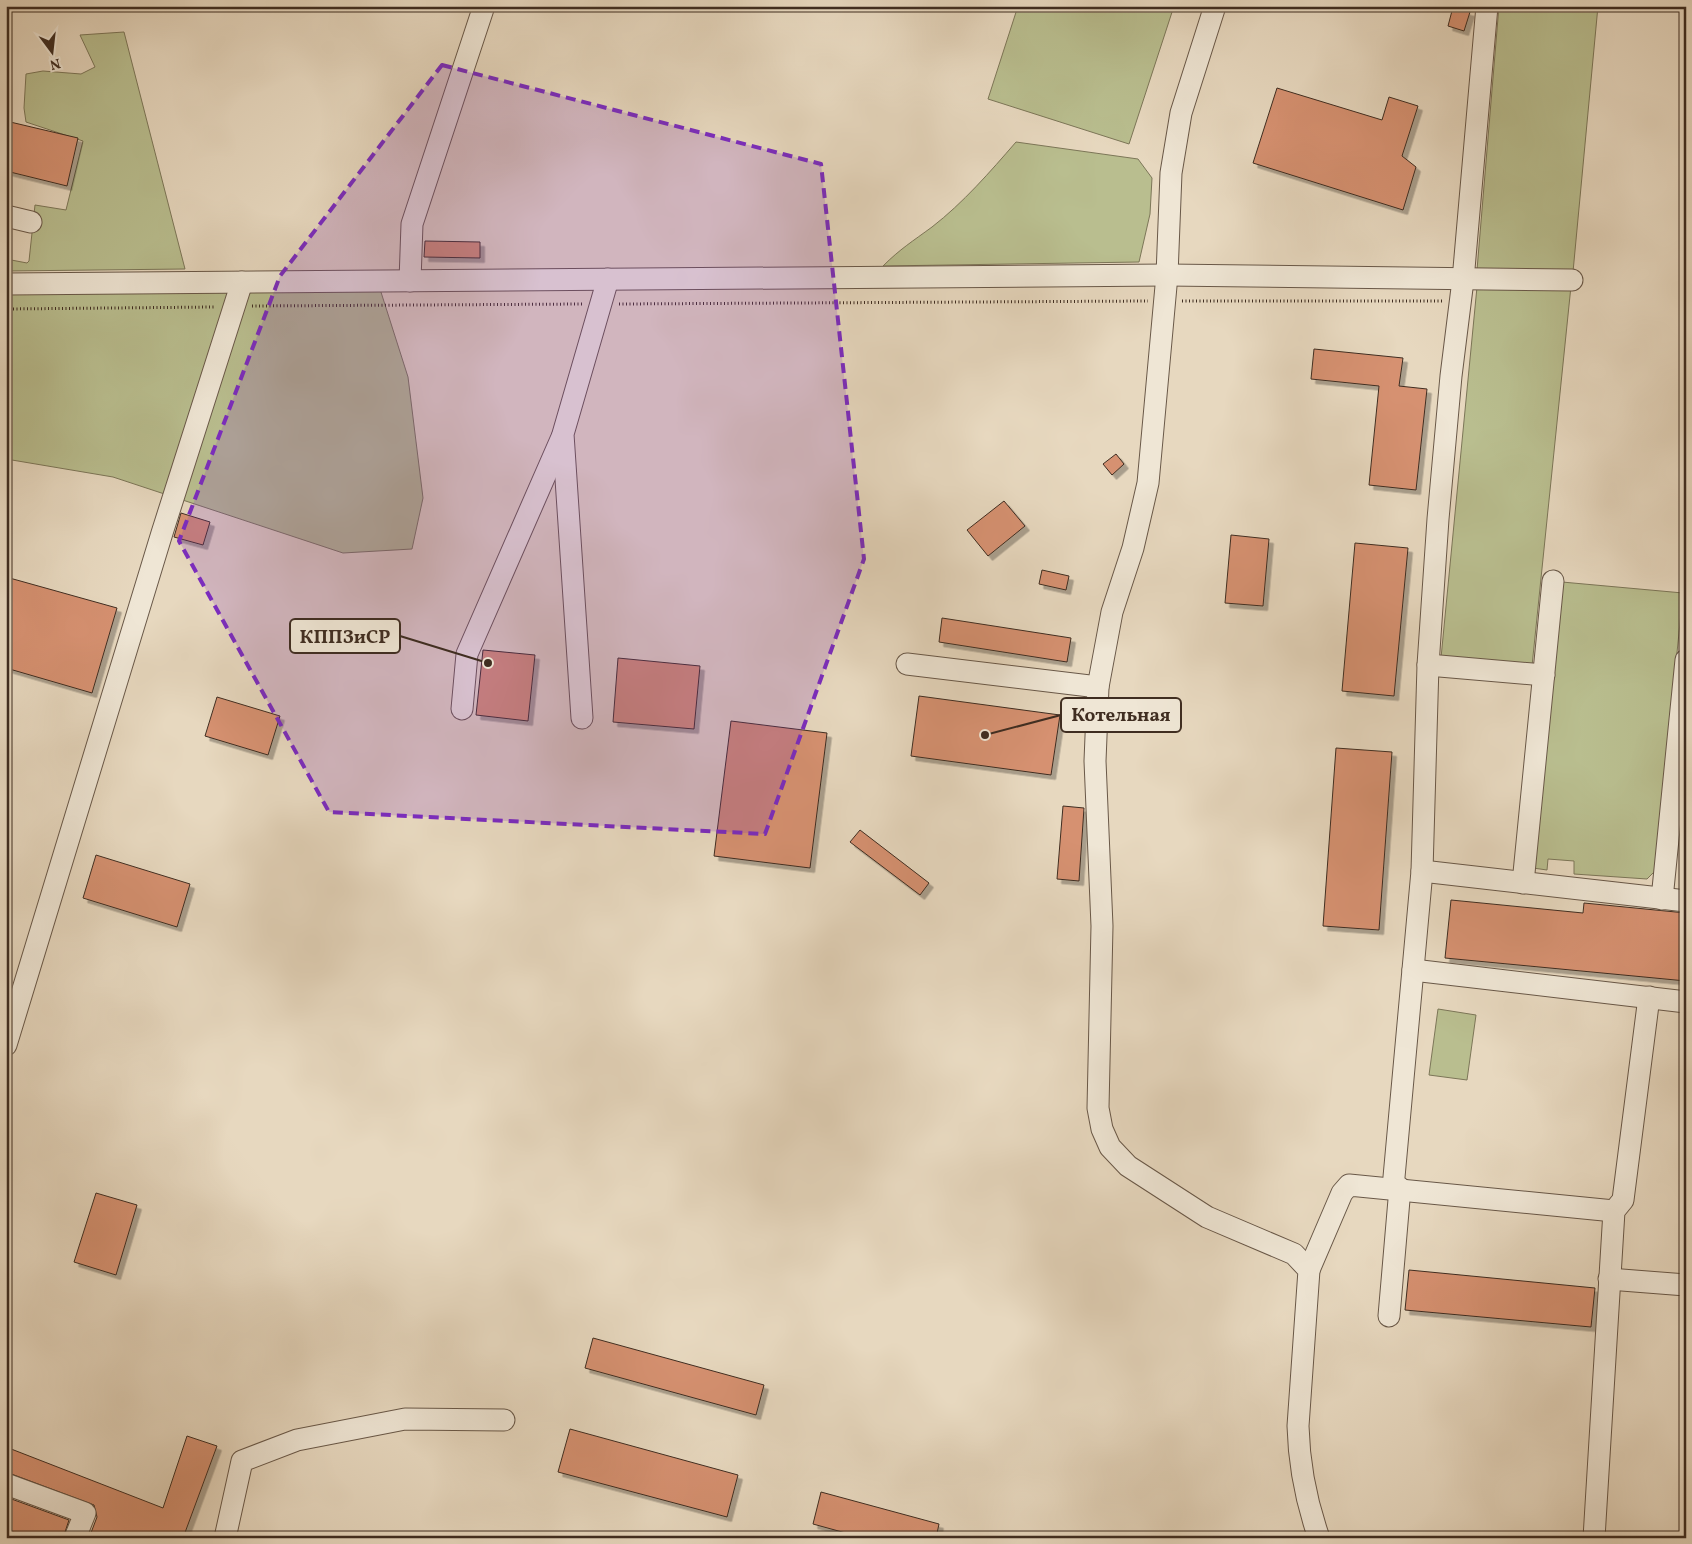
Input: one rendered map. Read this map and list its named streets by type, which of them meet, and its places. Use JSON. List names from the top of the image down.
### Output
{
  "places": ["КППЗиСР", "Котельная"],
  "north": "bottom"
}
